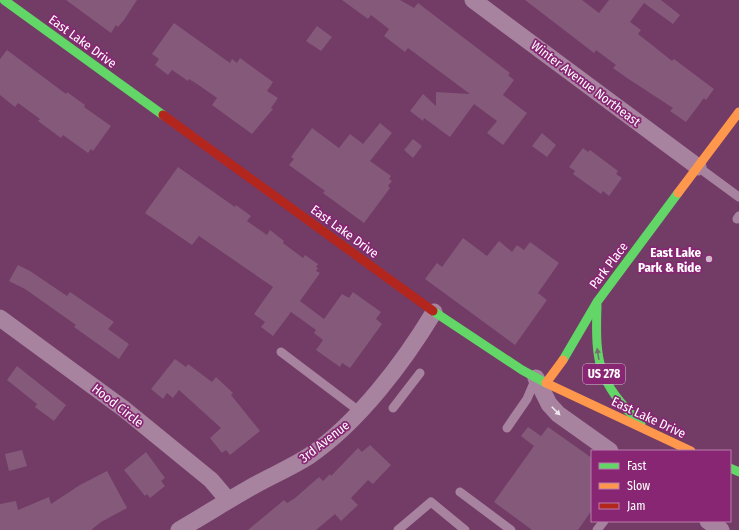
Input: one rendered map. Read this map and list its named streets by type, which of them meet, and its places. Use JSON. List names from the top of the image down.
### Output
{
  "streets": {
    "main road": ["East Lake Drive", "Park Place", "US 278"],
    "street": ["Winter Avenue Northeast", "Hood Circle", "3rd Avenue"]
  },
  "crossings": [
    ["East Lake Drive", "Park Place"],
    ["East Lake Drive", "US 278"],
    ["East Lake Drive", "3rd Avenue"],
    ["Winter Avenue Northeast", "Park Place"],
    ["Winter Avenue Northeast", "US 278"],
    ["Park Place", "US 278"],
    ["Hood Circle", "3rd Avenue"]
  ],
  "places": ["East Lake Park & Ride"],
  "legend": ["Fast", "Slow", "Jam"]
}
